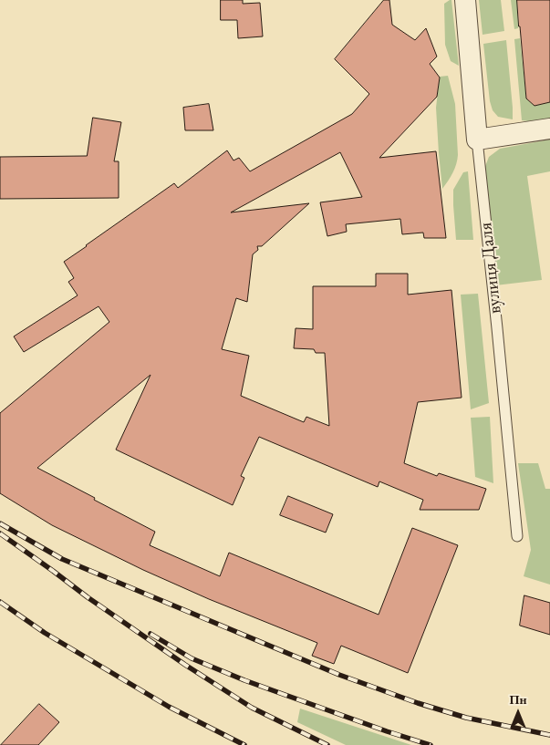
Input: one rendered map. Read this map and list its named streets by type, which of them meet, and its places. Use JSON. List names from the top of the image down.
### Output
{
  "streets": {
    "street": ["вулиця Даля"]
  },
  "north": "top"
}
